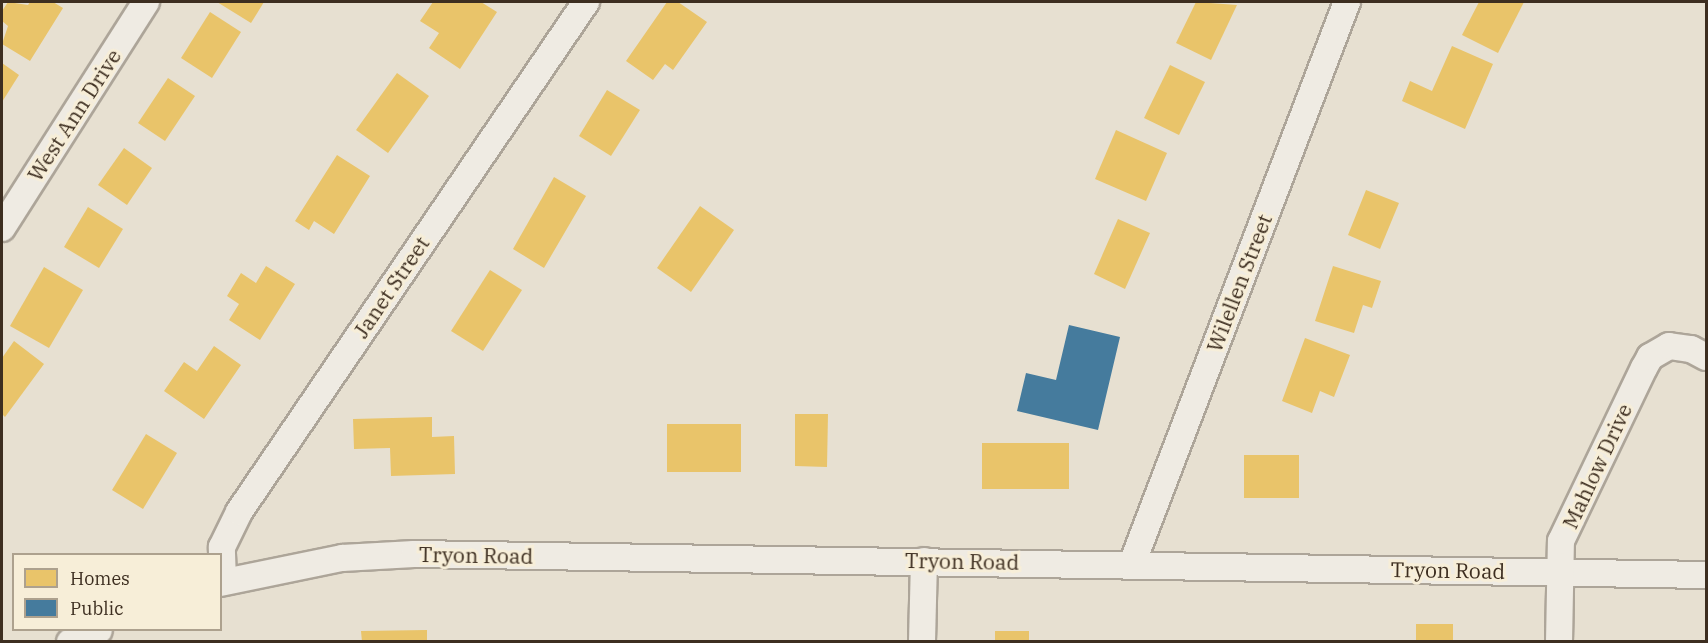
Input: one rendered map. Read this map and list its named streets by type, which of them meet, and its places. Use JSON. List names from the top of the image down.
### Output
{
  "streets": {
    "street": [
      "West Ann Drive",
      "Wilellen Street",
      "Janet Street",
      "Mahlow Drive",
      "Tryon Road"
    ]
  },
  "crossings": [
    ["Wilellen Street", "Tryon Road"],
    ["Janet Street", "Tryon Road"],
    ["Mahlow Drive", "Tryon Road"]
  ],
  "legend": ["Homes", "Public"]
}
